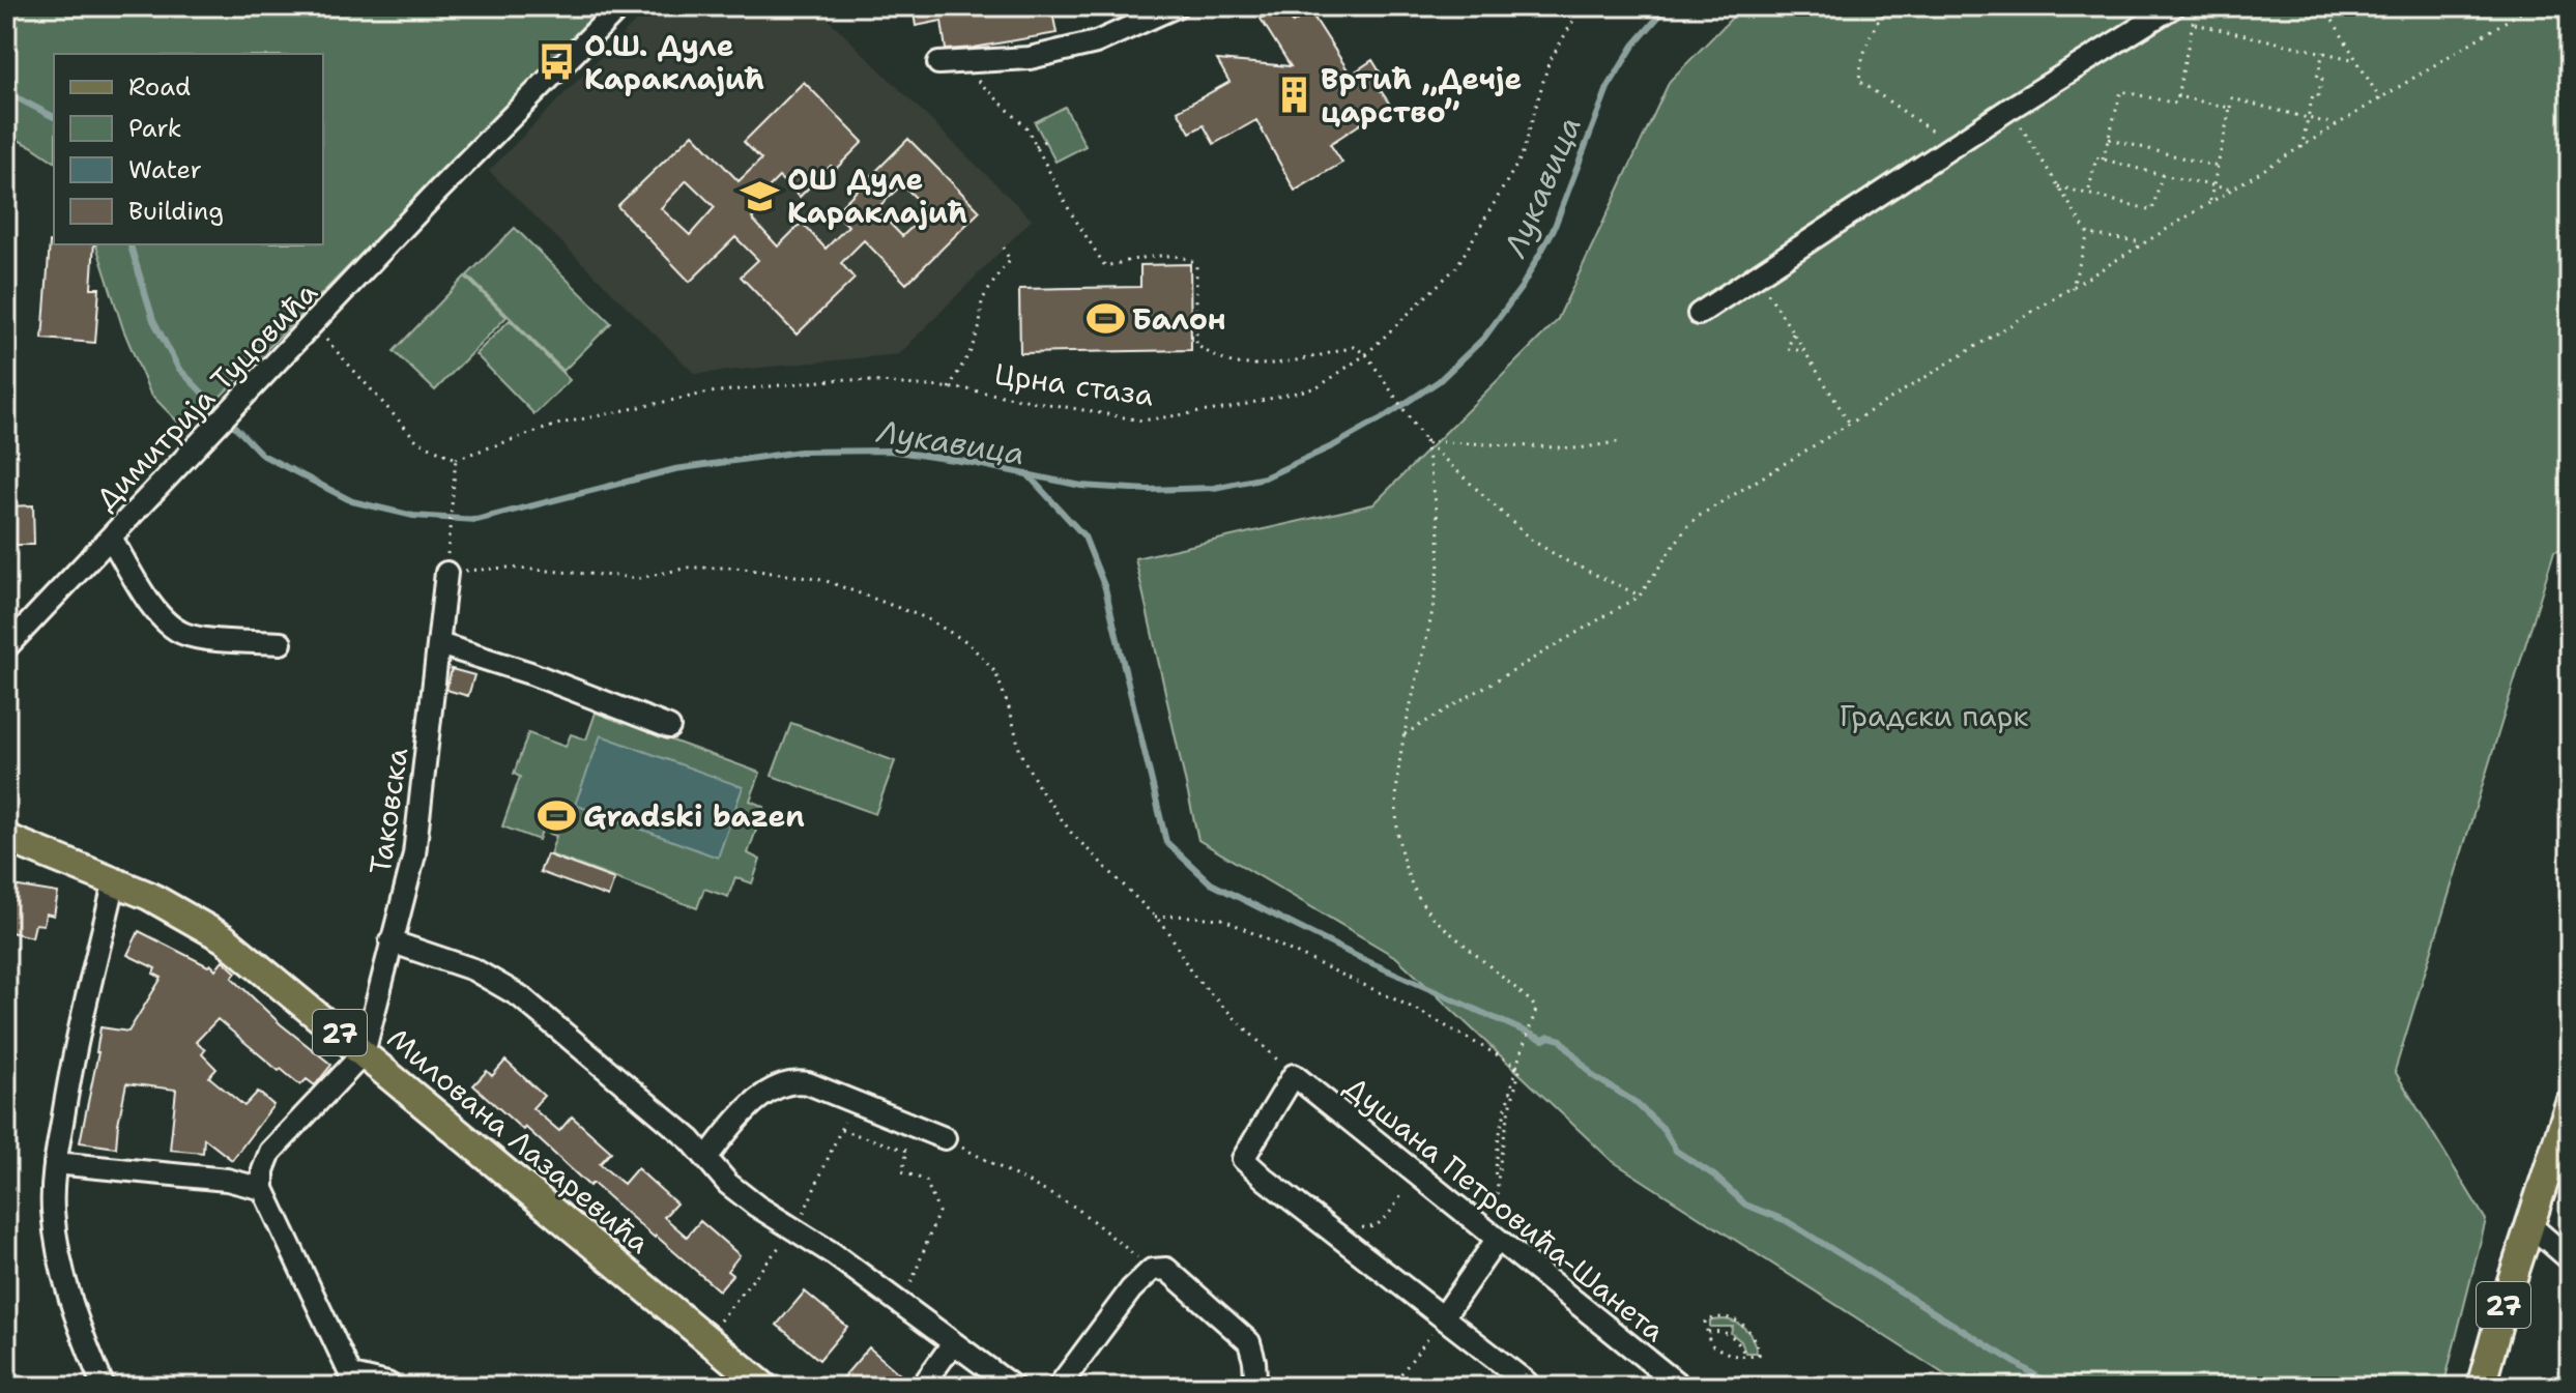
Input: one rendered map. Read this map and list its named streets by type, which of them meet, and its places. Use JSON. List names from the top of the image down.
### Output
{
  "streets": {
    "main road": ["27", "Милована Лазаревића"],
    "street": ["Димитрија Туцовића", "Таковска", "Душана Петровића-Шанета"],
    "path": ["Црна стаза"]
  },
  "crossings": [
    ["Таковска", "Милована Лазаревића"]
  ],
  "water": ["Лукавица"],
  "parks": ["Градски парк"],
  "places": {
    "bus stop": ["О.Ш. Дуле Караклајић"],
    "building": ["Вртић „Дечје царство”"],
    "school or university": ["ОШ Дуле Караклајић"],
    "sports": ["Балон", "Gradski bazen"]
  },
  "legend": [
    "Road",
    "Park",
    "Water",
    "Building"
  ]
}
